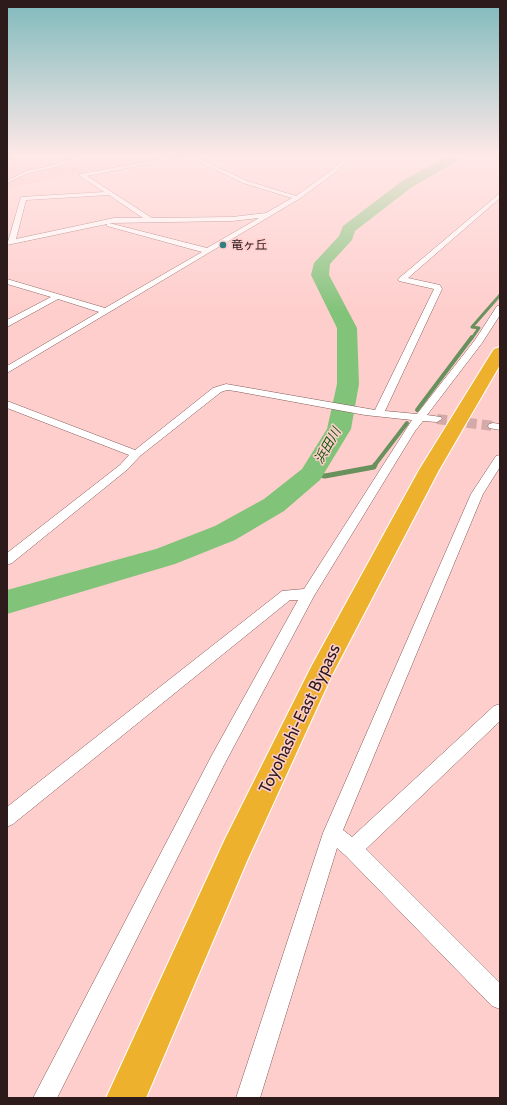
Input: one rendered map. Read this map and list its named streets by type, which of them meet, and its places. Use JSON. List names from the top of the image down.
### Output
{
  "streets": {
    "highway": ["Toyohashi-East Bypass"]
  },
  "water": ["浜田川"],
  "places": ["竜ヶ丘"]
}
